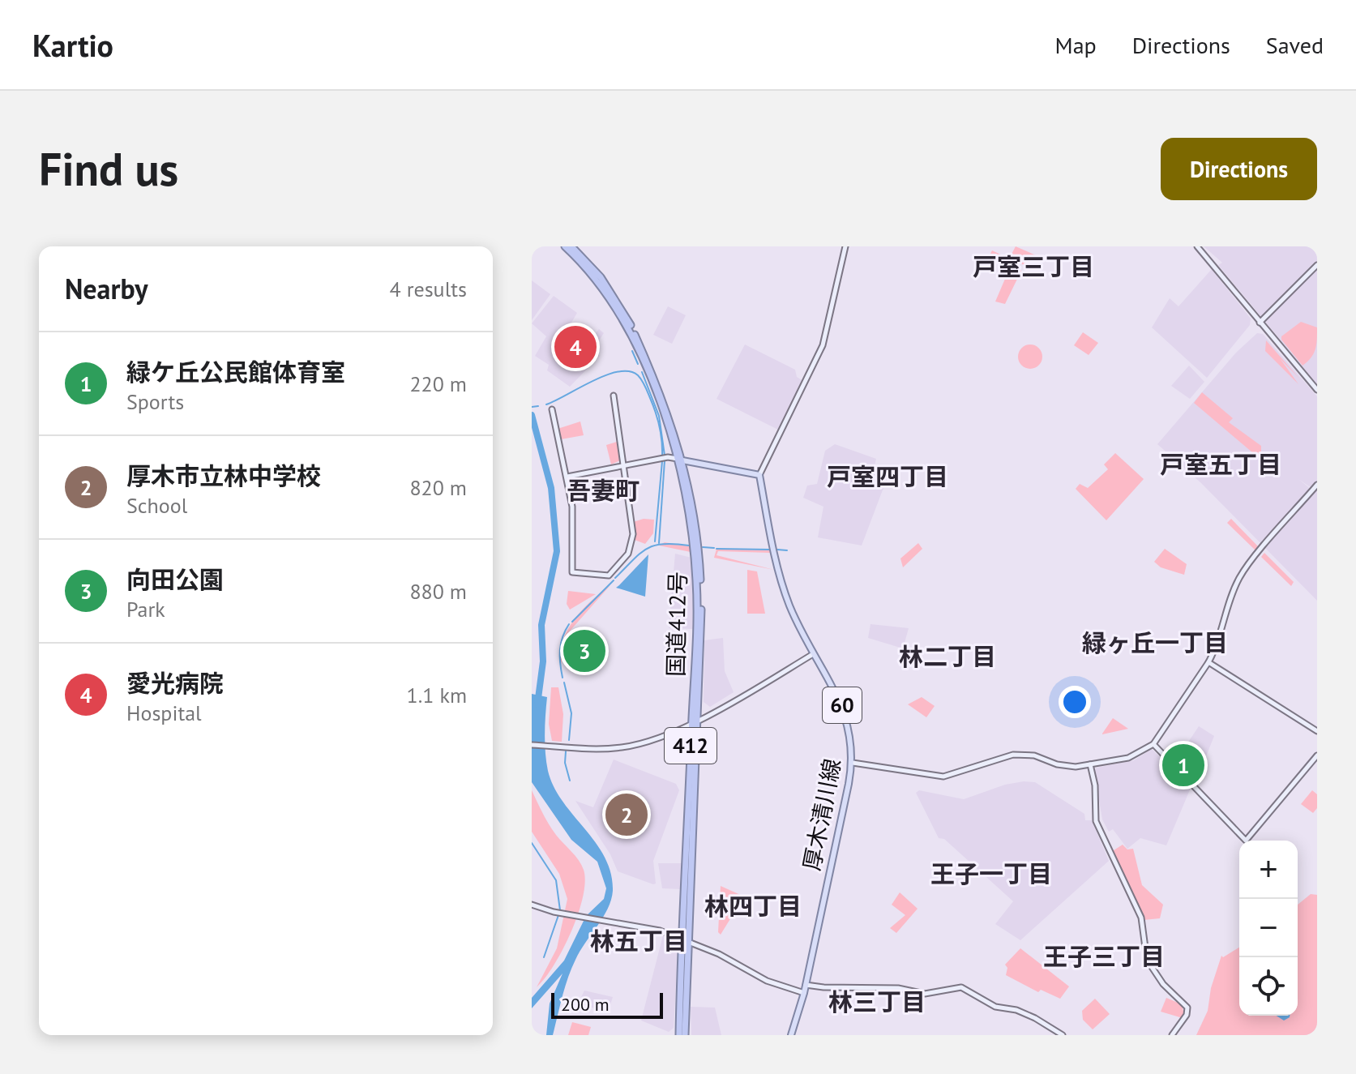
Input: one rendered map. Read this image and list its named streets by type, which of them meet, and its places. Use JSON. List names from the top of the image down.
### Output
{
  "streets": {
    "highway": ["国道412号", "412"],
    "main road": ["60", "厚木清川線"]
  },
  "districts": [
    "戸室三丁目",
    "戸室五丁目",
    "戸室四丁目",
    "吾妻町",
    "緑ヶ丘一丁目",
    "林二丁目",
    "王子一丁目",
    "林四丁目",
    "林五丁目",
    "王子三丁目",
    "林三丁目"
  ],
  "scale_bar": "200 m",
  "page": {
    "header": "Kartio",
    "nav": ["Map", "Directions", "Saved"],
    "buttons": "Directions",
    "title": "Find us",
    "heading": ["Nearby", "4 results"],
    "pins": [
      "4",
      "3",
      "1",
      "2"
    ],
    "list": [
      {
        "mark": "1",
        "name": "緑ケ丘公民館体育室",
        "note": "Sports",
        "value": "220 m"
      },
      {
        "mark": "2",
        "name": "厚木市立林中学校",
        "note": "School",
        "value": "820 m"
      },
      {
        "mark": "3",
        "name": "向田公園",
        "note": "Park",
        "value": "880 m"
      },
      {
        "mark": "4",
        "name": "愛光病院",
        "note": "Hospital",
        "value": "1.1 km"
      }
    ],
    "map_buttons": ["+", "−"],
    "scale": "200 m"
  }
}
